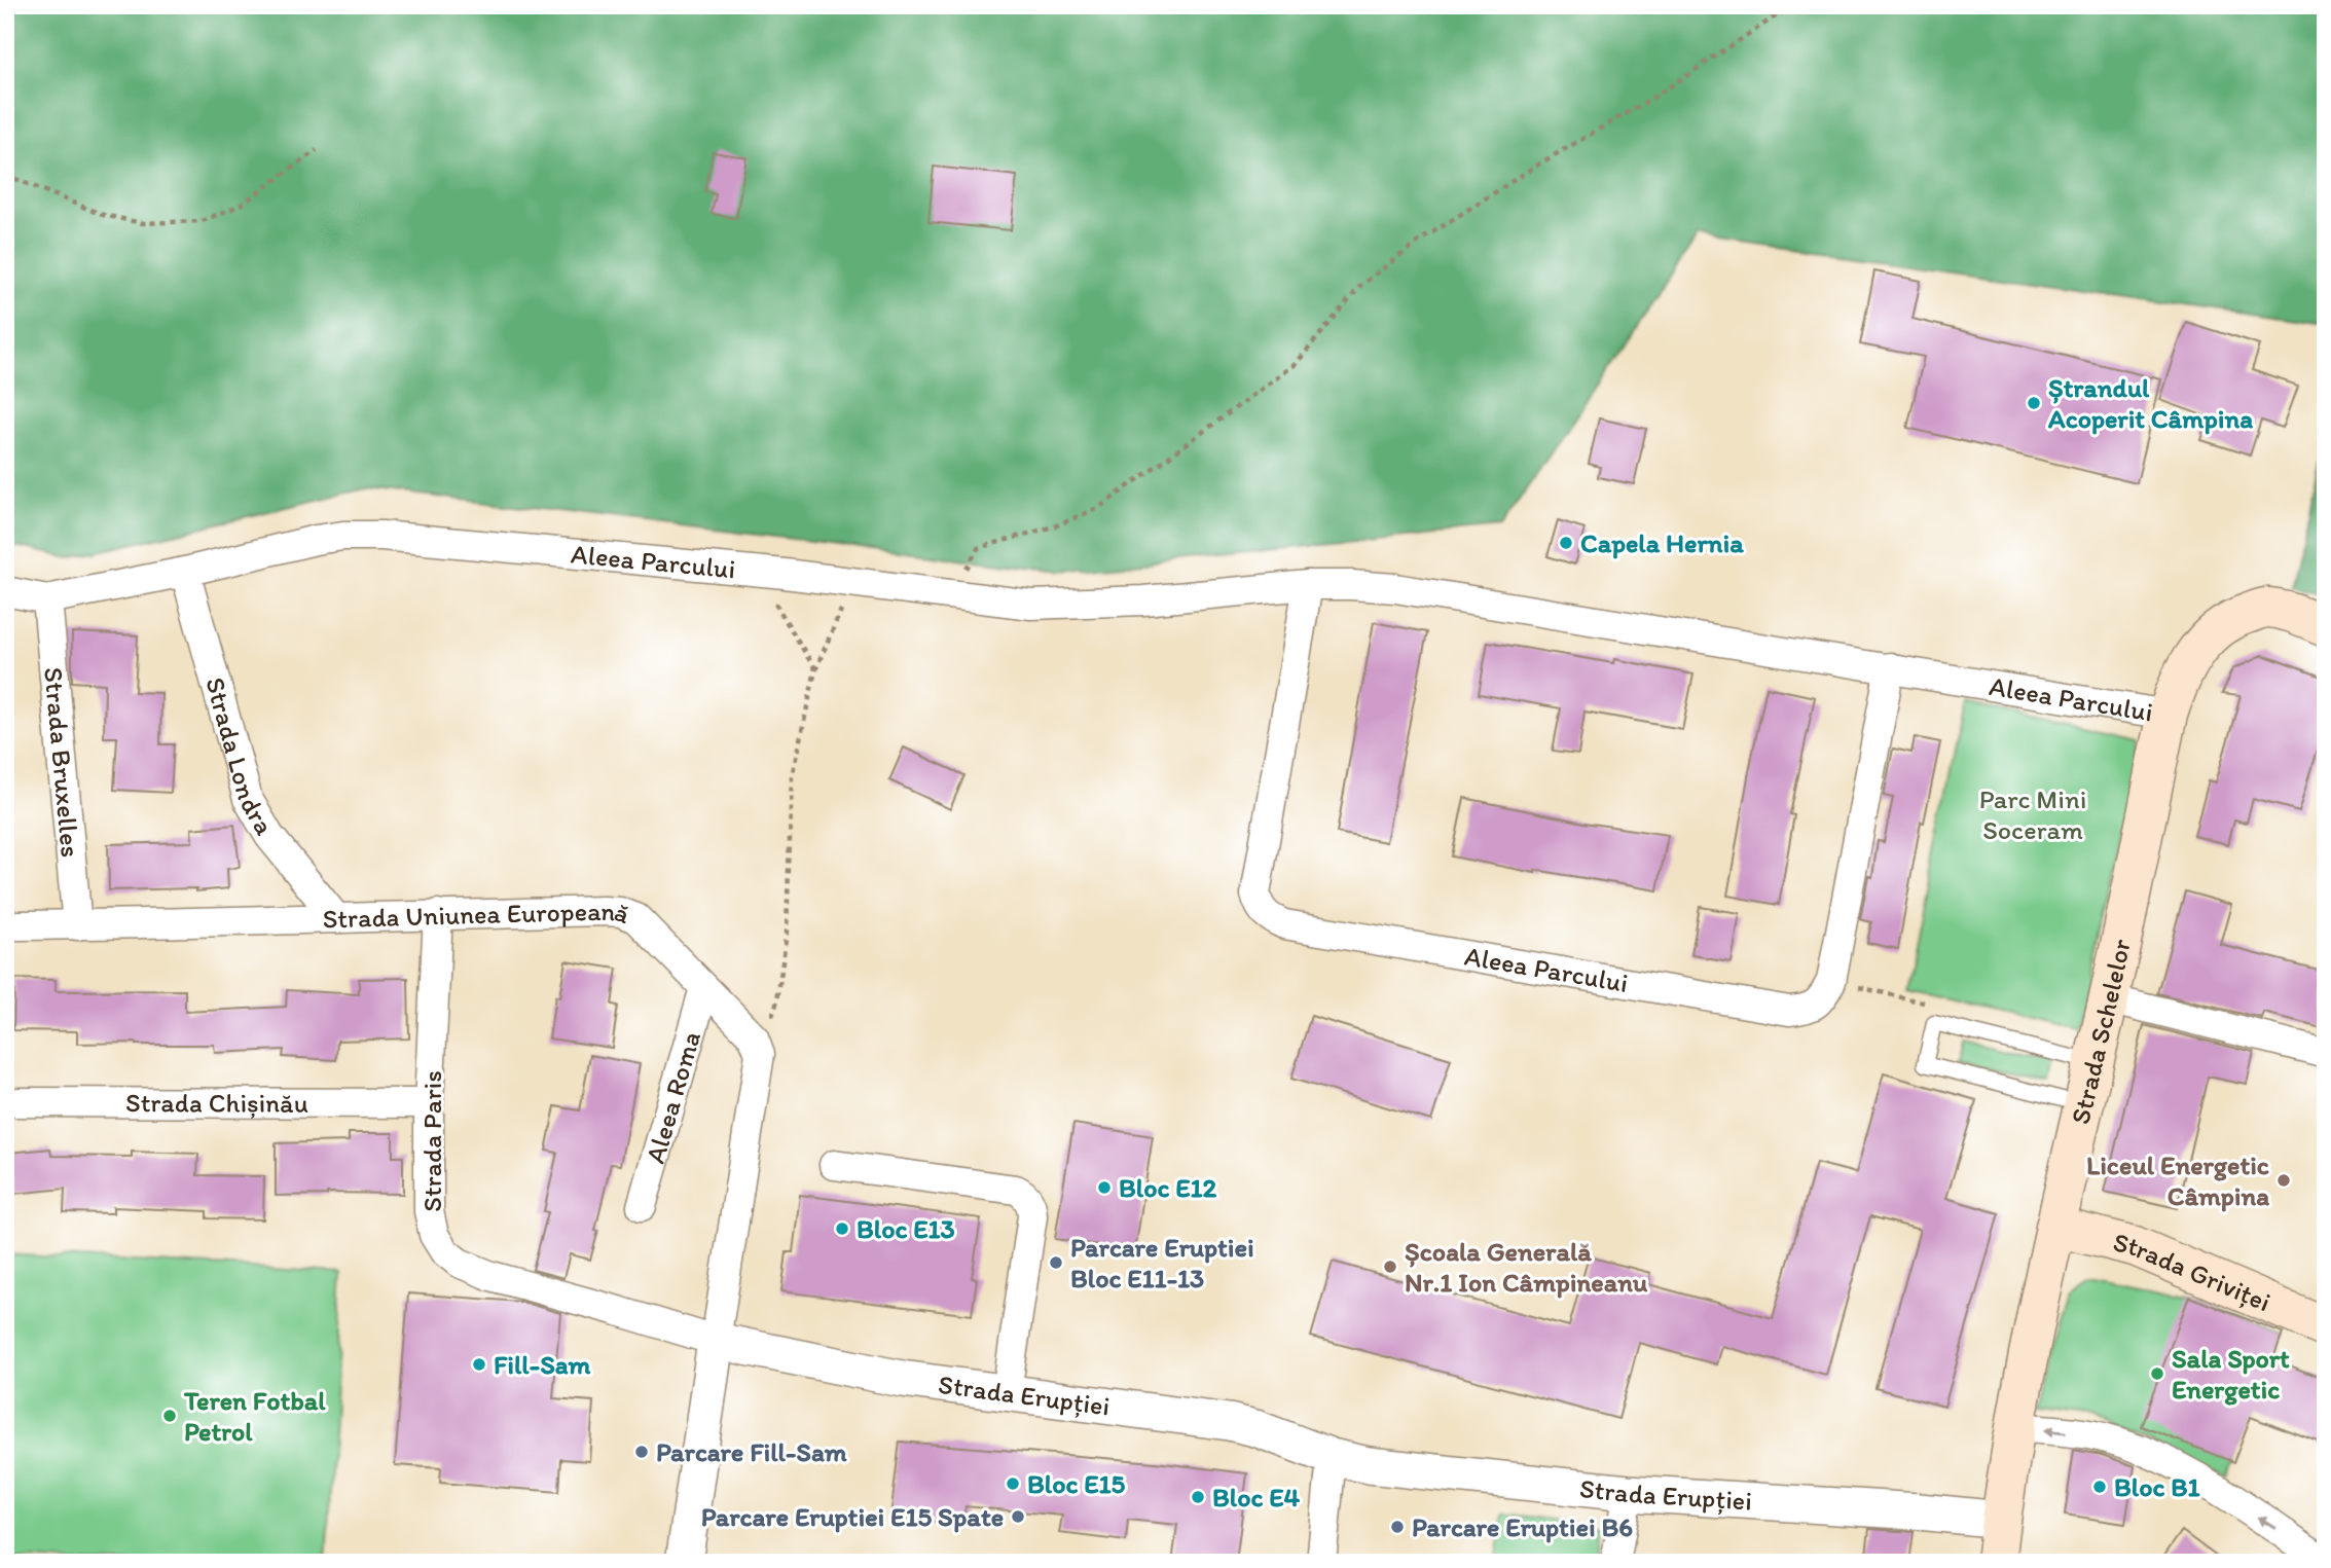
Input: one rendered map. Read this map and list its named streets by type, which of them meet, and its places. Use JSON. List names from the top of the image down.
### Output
{
  "streets": {
    "main road": ["Strada Schelelor", "Strada Griviței"],
    "street": [
      "Aleea Parcului",
      "Strada Londra",
      "Strada Bruxelles",
      "Strada Uniunea Europeană",
      "Aleea Roma",
      "Strada Chișinău",
      "Strada Paris",
      "Strada Erupției"
    ]
  },
  "crossings": [
    ["Aleea Parcului", "Strada Londra"],
    ["Aleea Parcului", "Strada Bruxelles"],
    ["Aleea Parcului", "Strada Schelelor"],
    ["Strada Londra", "Strada Uniunea Europeană"],
    ["Strada Bruxelles", "Strada Uniunea Europeană"],
    ["Strada Uniunea Europeană", "Aleea Roma"],
    ["Strada Uniunea Europeană", "Strada Paris"],
    ["Strada Schelelor", "Strada Griviței"],
    ["Strada Schelelor", "Strada Erupției"],
    ["Strada Chișinău", "Strada Paris"],
    ["Strada Paris", "Strada Erupției"]
  ],
  "parks": ["Parc Mini Soceram"],
  "places": [
    "Ștrandul Acoperit Câmpina",
    "Capela Hernia",
    "Liceul Energetic Câmpina",
    "Bloc E12",
    "Bloc E13",
    "Parcare Eruptiei Bloc E11-13",
    "Școala Generală Nr.1 Ion Câmpineanu",
    "Fill-Sam",
    "Sala Sport Energetic",
    "Teren Fotbal Petrol",
    "Parcare Fill-Sam",
    "Bloc E15",
    "Bloc B1",
    "Bloc E4",
    "Parcare Eruptiei E15 Spate",
    "Parcare Eruptiei B6"
  ]
}
